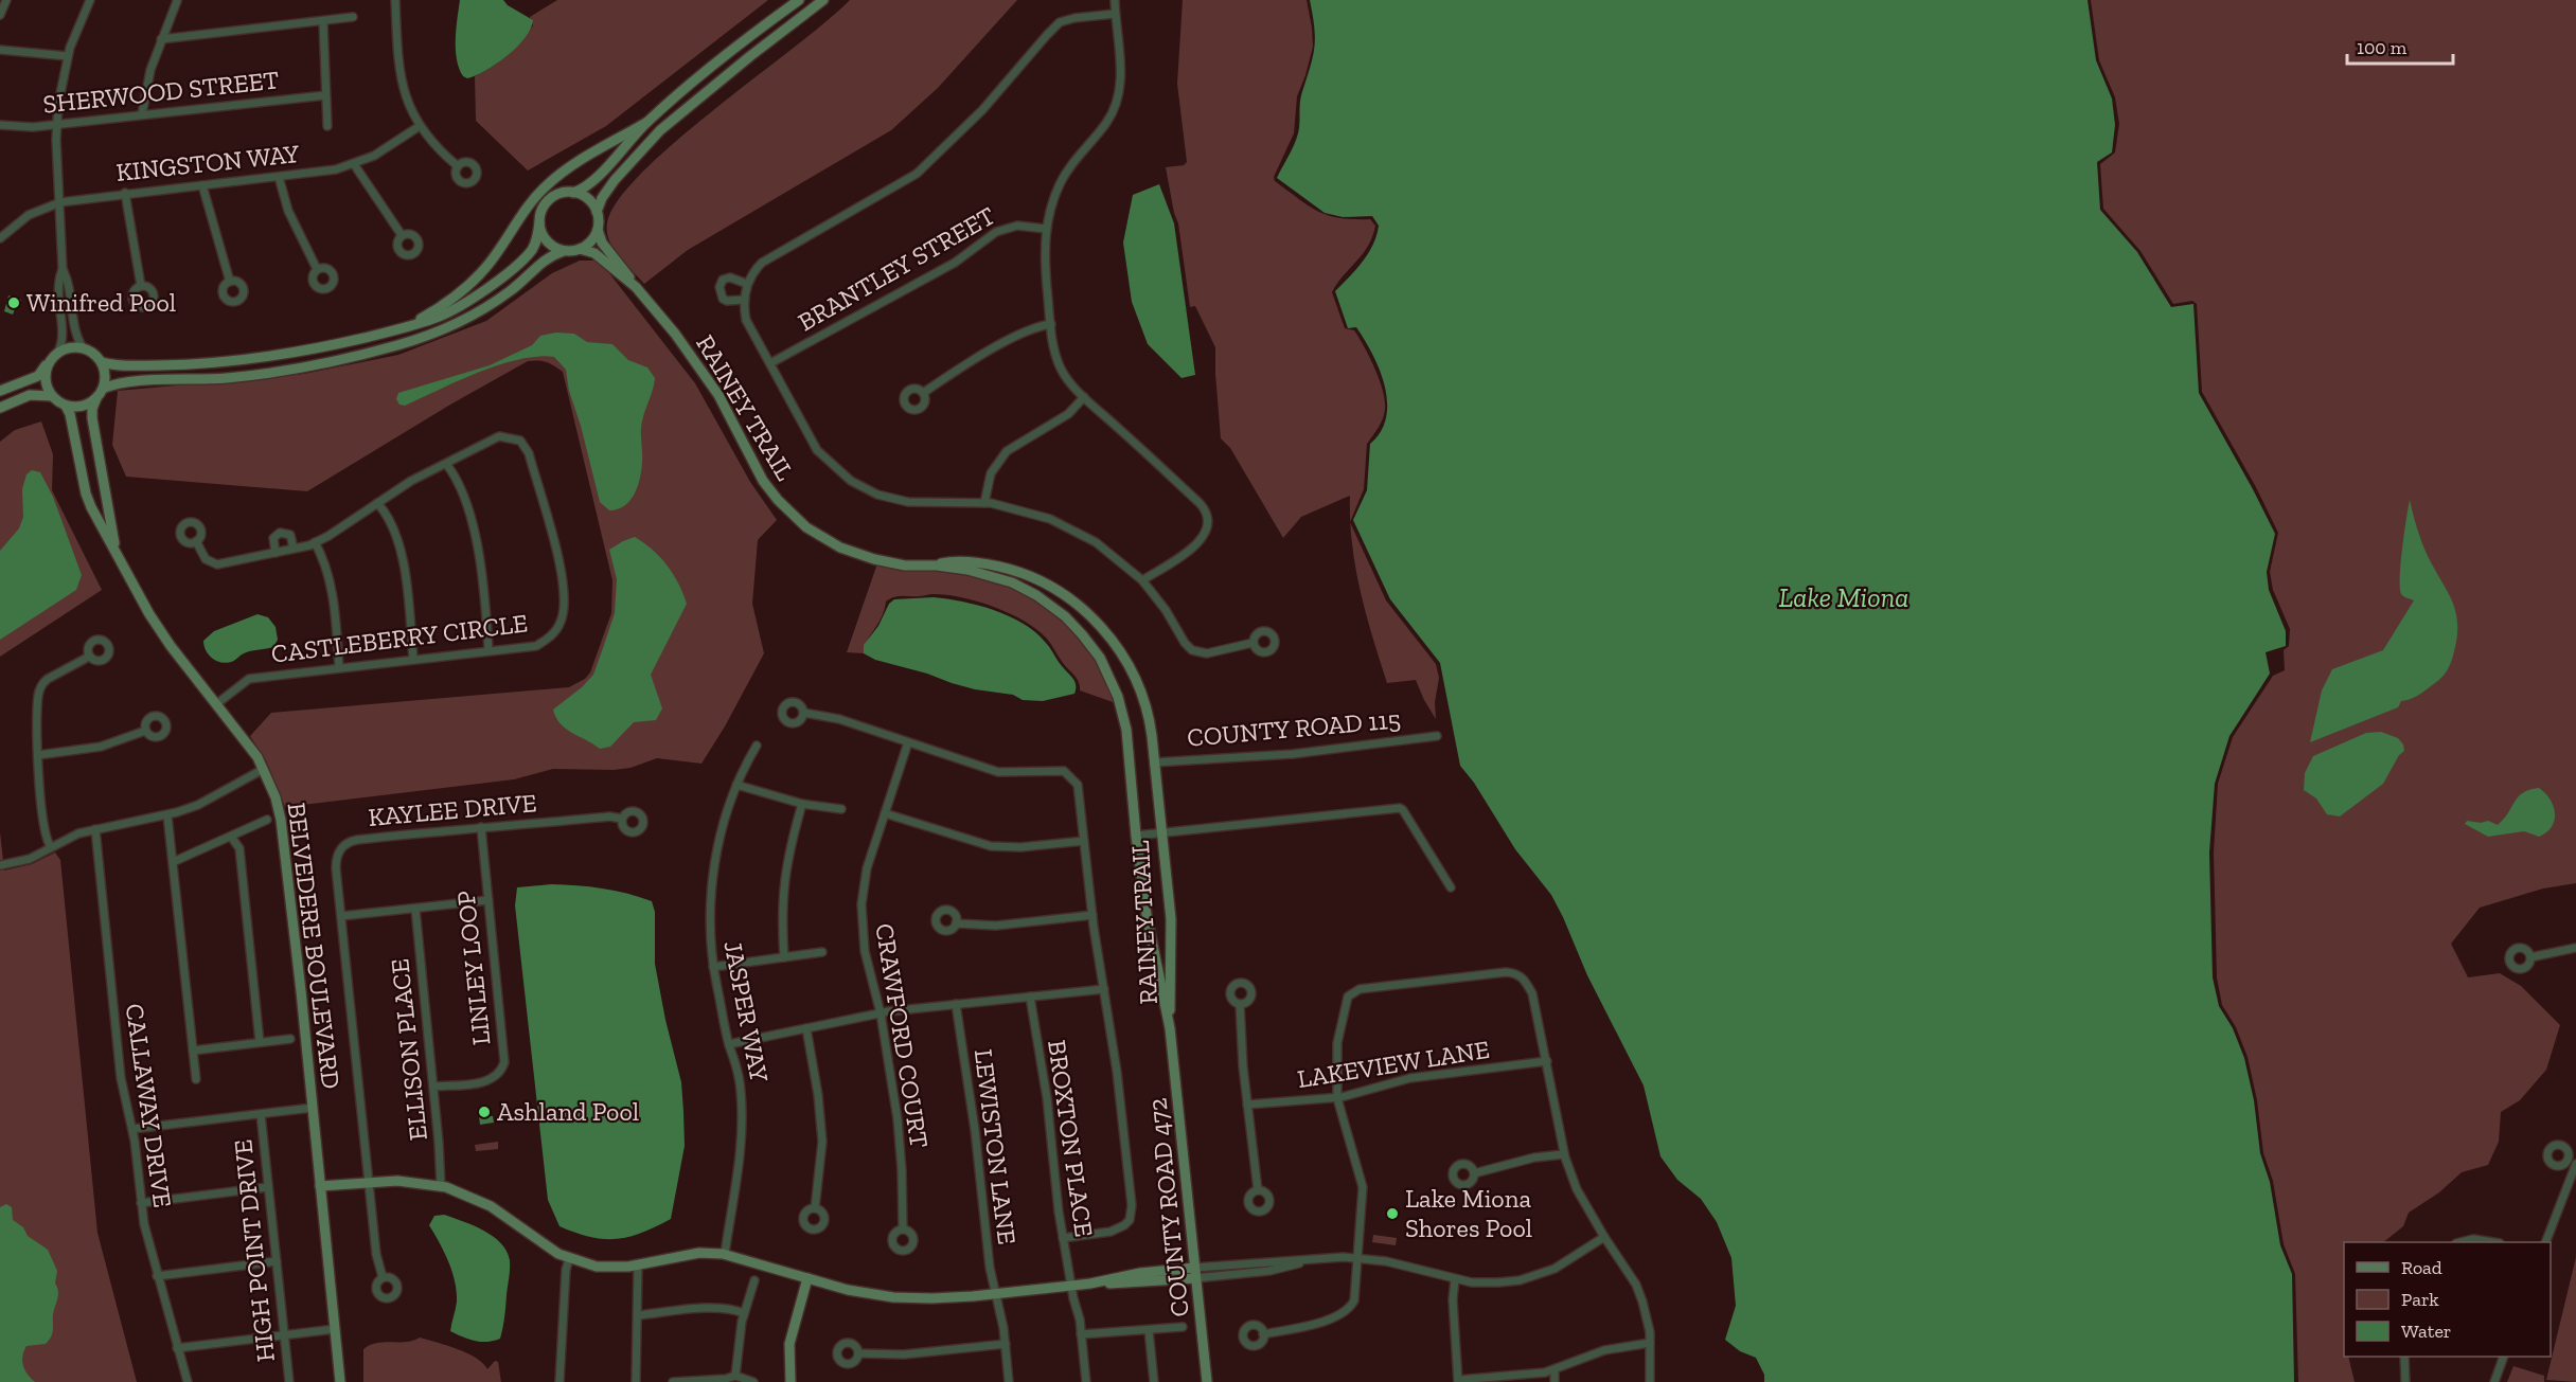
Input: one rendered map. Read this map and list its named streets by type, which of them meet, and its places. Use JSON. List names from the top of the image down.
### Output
{
  "streets": {
    "street": [
      "SHERWOOD STREET",
      "KINGSTON WAY",
      "BRANTLEY STREET",
      "RAINEY TRAIL",
      "CASTLEBERRY CIRCLE",
      "COUNTY ROAD 115",
      "KAYLEE DRIVE",
      "BELVEDERE BOULEVARD",
      "LINLEY LOOP",
      "JASPER WAY",
      "CRAWFORD COURT",
      "ELLISON PLACE",
      "LAKEVIEW LANE",
      "CALLAWAY DRIVE",
      "BROXTON PLACE",
      "LEWISTON LANE",
      "COUNTY ROAD 472",
      "HIGH POINT DRIVE"
    ]
  },
  "crossings": [
    ["RAINEY TRAIL", "COUNTY ROAD 115"],
    ["RAINEY TRAIL", "COUNTY ROAD 472"],
    ["CASTLEBERRY CIRCLE", "BELVEDERE BOULEVARD"],
    ["KAYLEE DRIVE", "LINLEY LOOP"],
    ["LINLEY LOOP", "ELLISON PLACE"]
  ],
  "water": ["Lake Miona"],
  "places": ["Winifred Pool", "Ashland Pool", "Lake Miona Shores Pool"],
  "legend": ["Road", "Park", "Water"],
  "scale_bar": "100 m"
}
